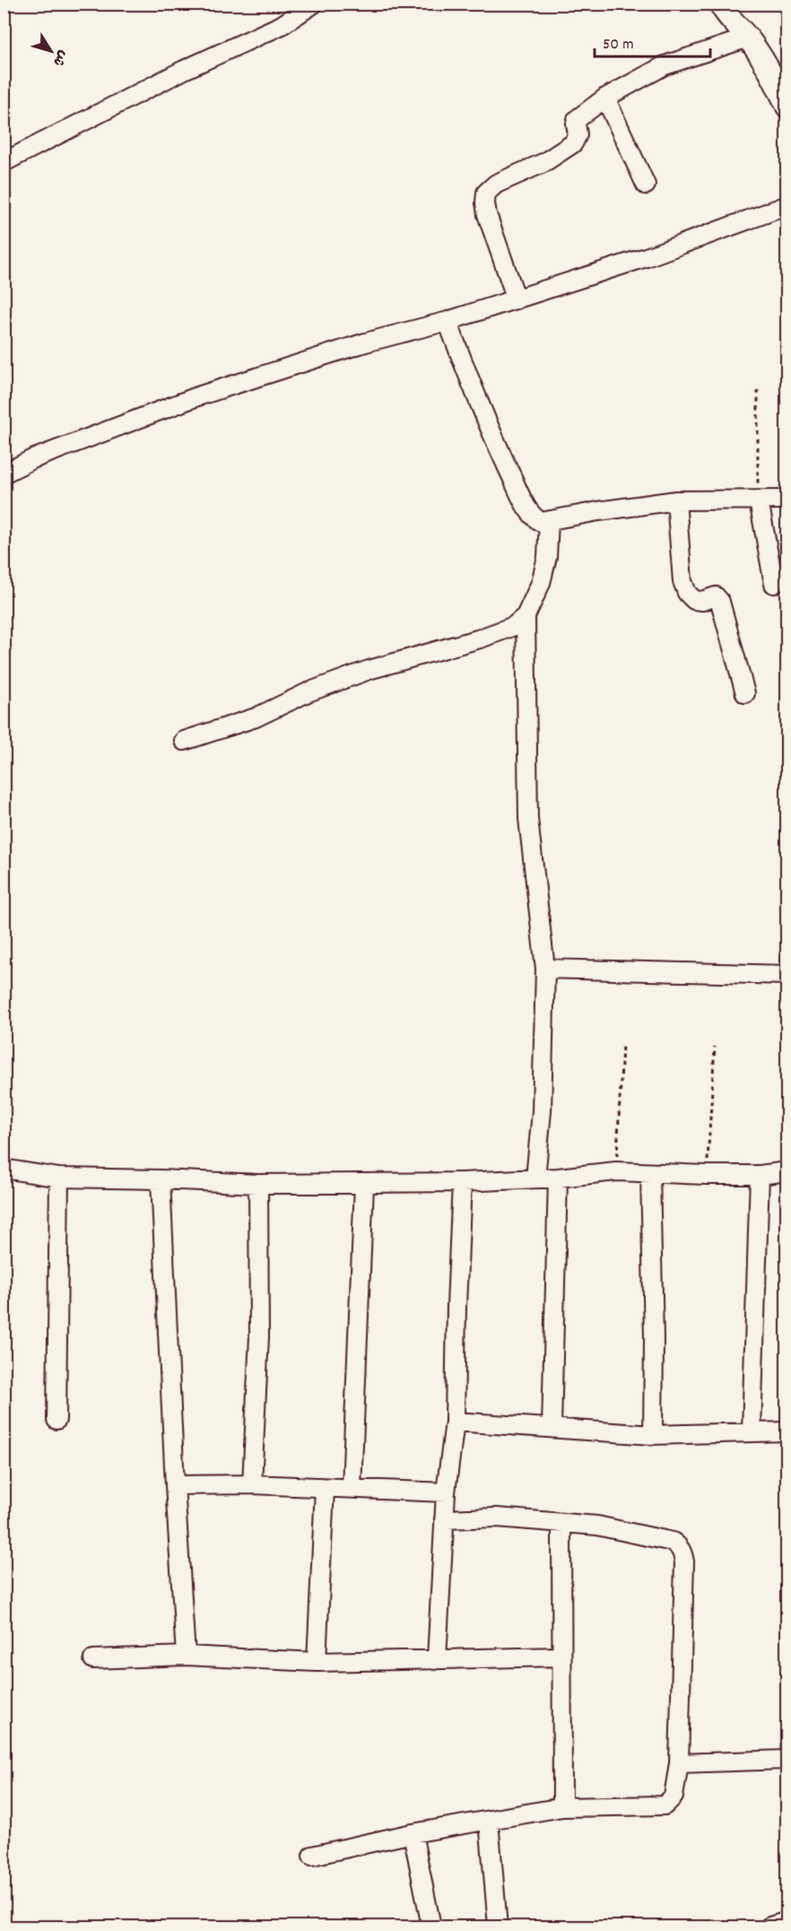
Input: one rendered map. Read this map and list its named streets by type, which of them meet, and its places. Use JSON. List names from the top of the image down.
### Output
{
  "scale_bar": "50 m",
  "north": "bottom right"
}
